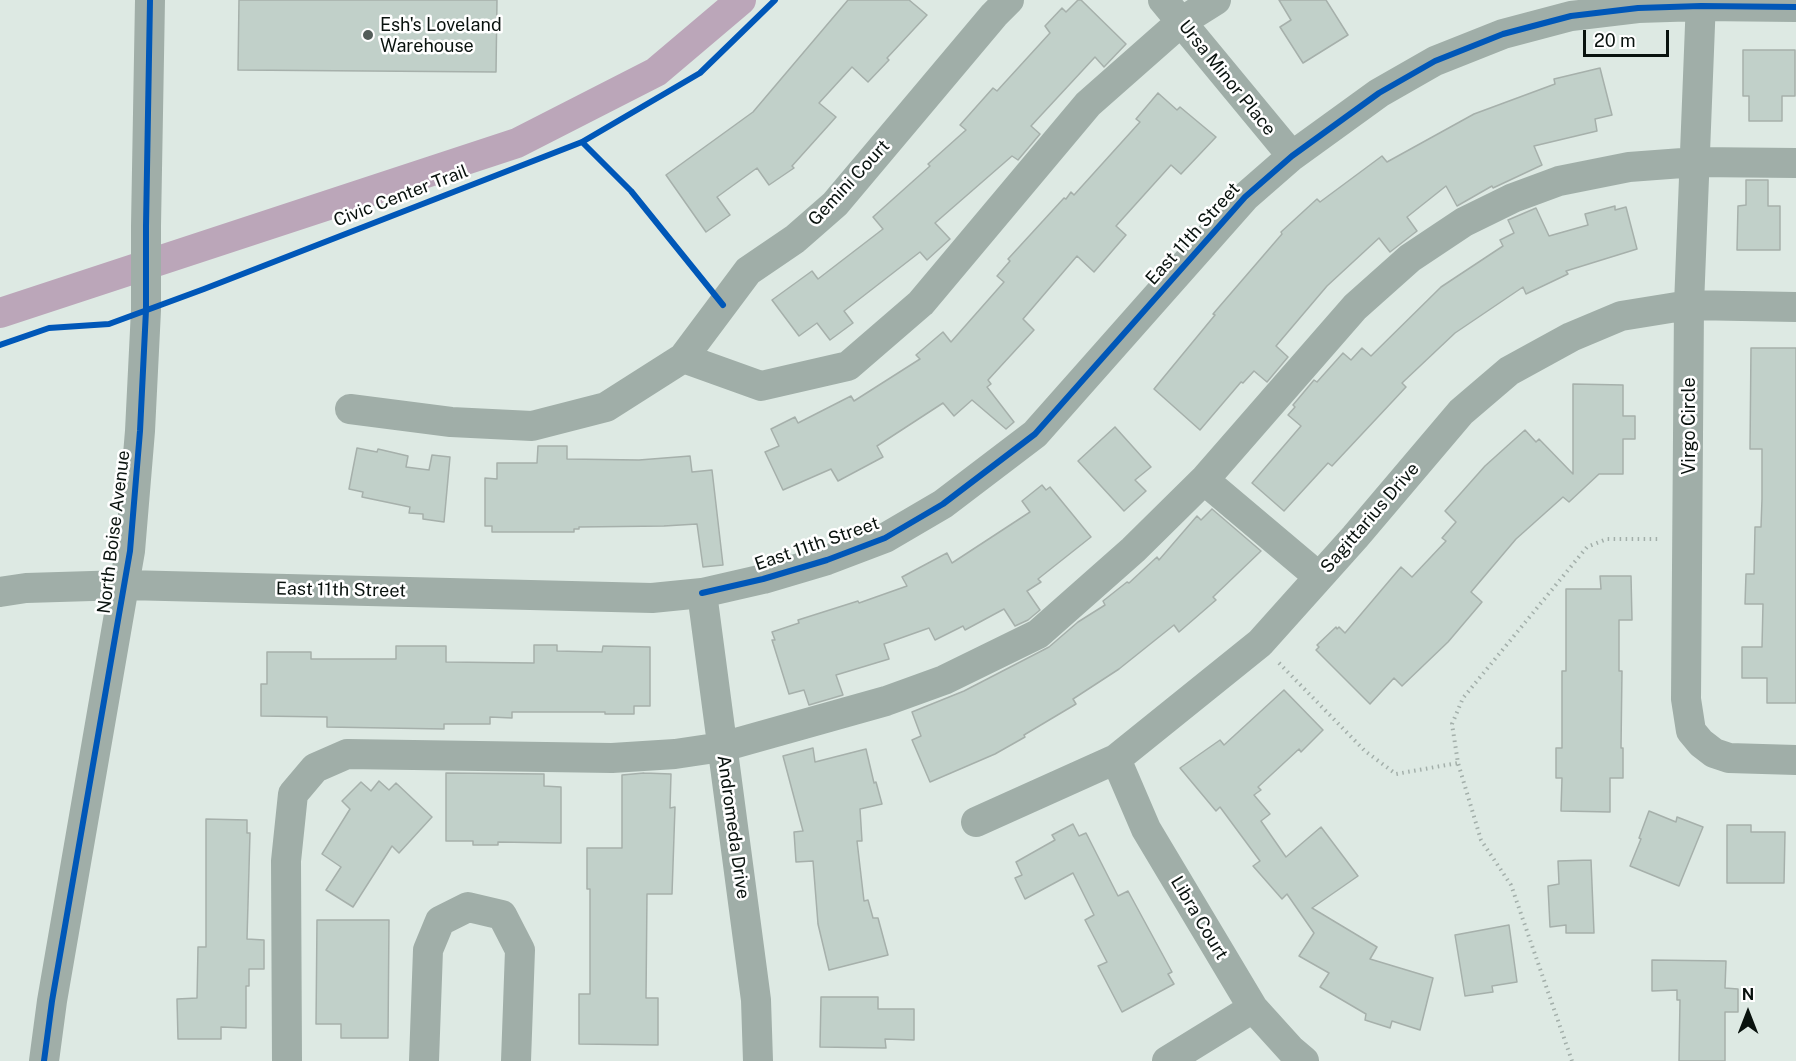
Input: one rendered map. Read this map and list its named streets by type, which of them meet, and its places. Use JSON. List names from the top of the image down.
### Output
{
  "streets": {
    "street": [
      "Ursa Minor Place",
      "Gemini Court",
      "East 11th Street",
      "Virgo Circle",
      "Sagittarius Drive",
      "North Boise Avenue",
      "Andromeda Drive",
      "Libra Court"
    ],
    "cycle path": ["Civic Center Trail"]
  },
  "crossings": [
    ["Ursa Minor Place", "East 11th Street"],
    ["East 11th Street", "Virgo Circle"],
    ["East 11th Street", "North Boise Avenue"],
    ["East 11th Street", "Andromeda Drive"],
    ["Virgo Circle", "Sagittarius Drive"],
    ["Sagittarius Drive", "Libra Court"]
  ],
  "places": ["Esh's Loveland Warehouse"],
  "scale_bar": "20 m",
  "north": "top"
}
